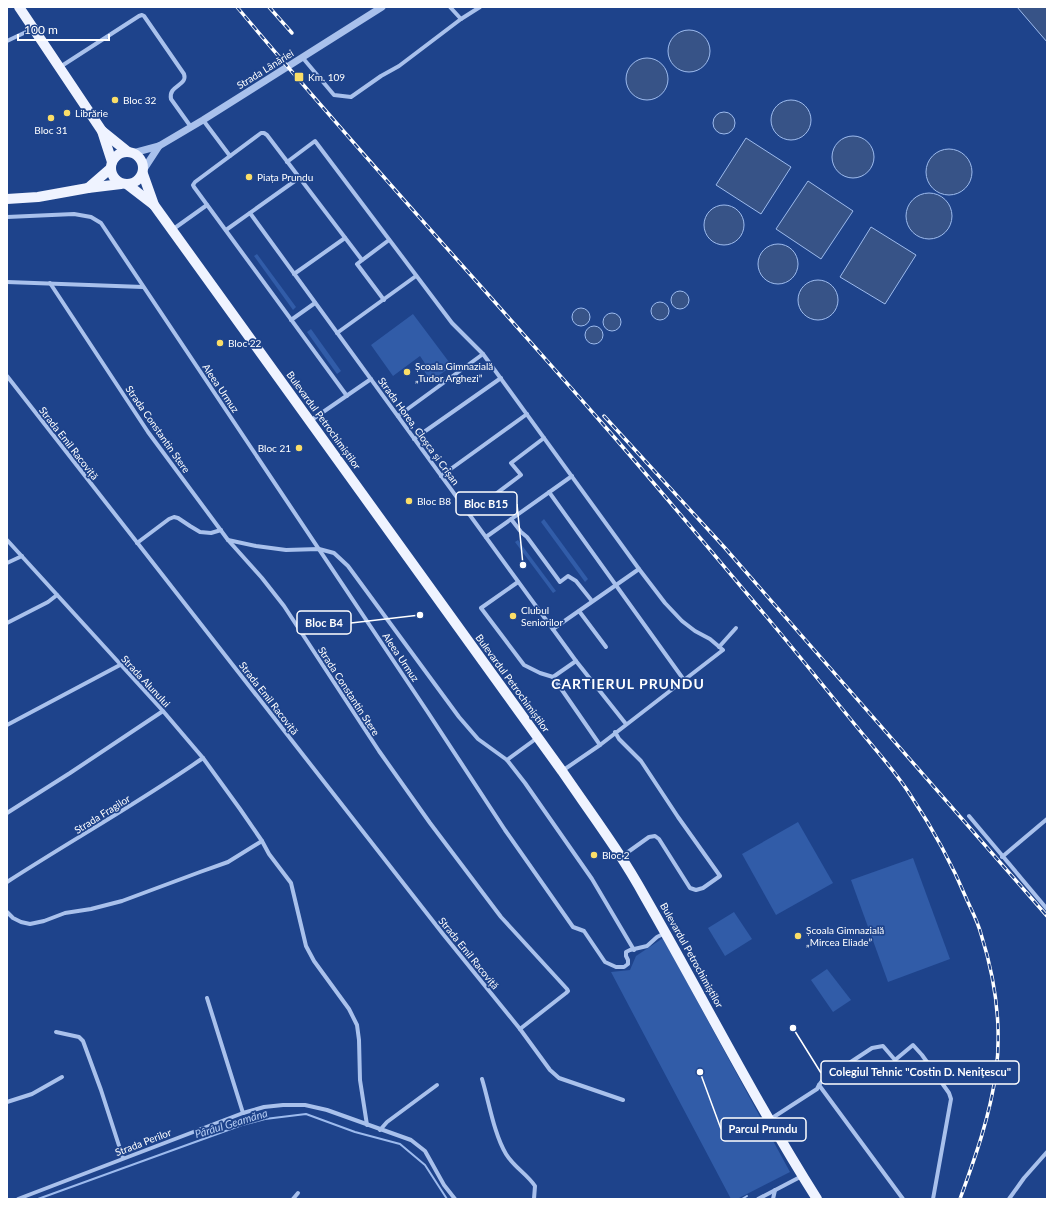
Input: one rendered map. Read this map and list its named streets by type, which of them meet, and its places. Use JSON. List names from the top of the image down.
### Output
{
  "streets": {
    "main road": ["Bulevardul Petrochimiștilor"],
    "street": [
      "Strada Lânăriei",
      "Aleea Urmuz",
      "Strada Constantin Stere",
      "Strada Horea, Cloșca și Crișan",
      "Strada Emil Racoviță",
      "Strada Alunului",
      "Strada Fragilor",
      "Strada Perilor"
    ]
  },
  "crossings": [
    ["Bulevardul Petrochimiștilor", "Strada Horea, Cloșca și Crișan"],
    ["Strada Constantin Stere", "Strada Emil Racoviță"],
    ["Strada Alunului", "Strada Fragilor"],
    ["Strada Alunului", "Strada Perilor"]
  ],
  "districts": ["CARTIERUL PRUNDU"],
  "water": ["Pârâul Geamăna"],
  "places": {
    "transit": ["Km. 109"],
    "other": [
      "Bloc 32",
      "Librărie",
      "Bloc 31",
      "Piața Prundu",
      "Bloc 22",
      "Școala Gimnazială „Tudor Arghezi”",
      "Bloc 21",
      "Bloc B8",
      "Bloc B15",
      "Bloc B4",
      "Clubul Seniorilor",
      "Bloc 2",
      "Școala Gimnazială „Mircea Eliade”",
      "Colegiul Tehnic \"Costin D. Nenițescu\"",
      "Parcul Prundu"
    ]
  },
  "scale_bar": "100 m"
}
